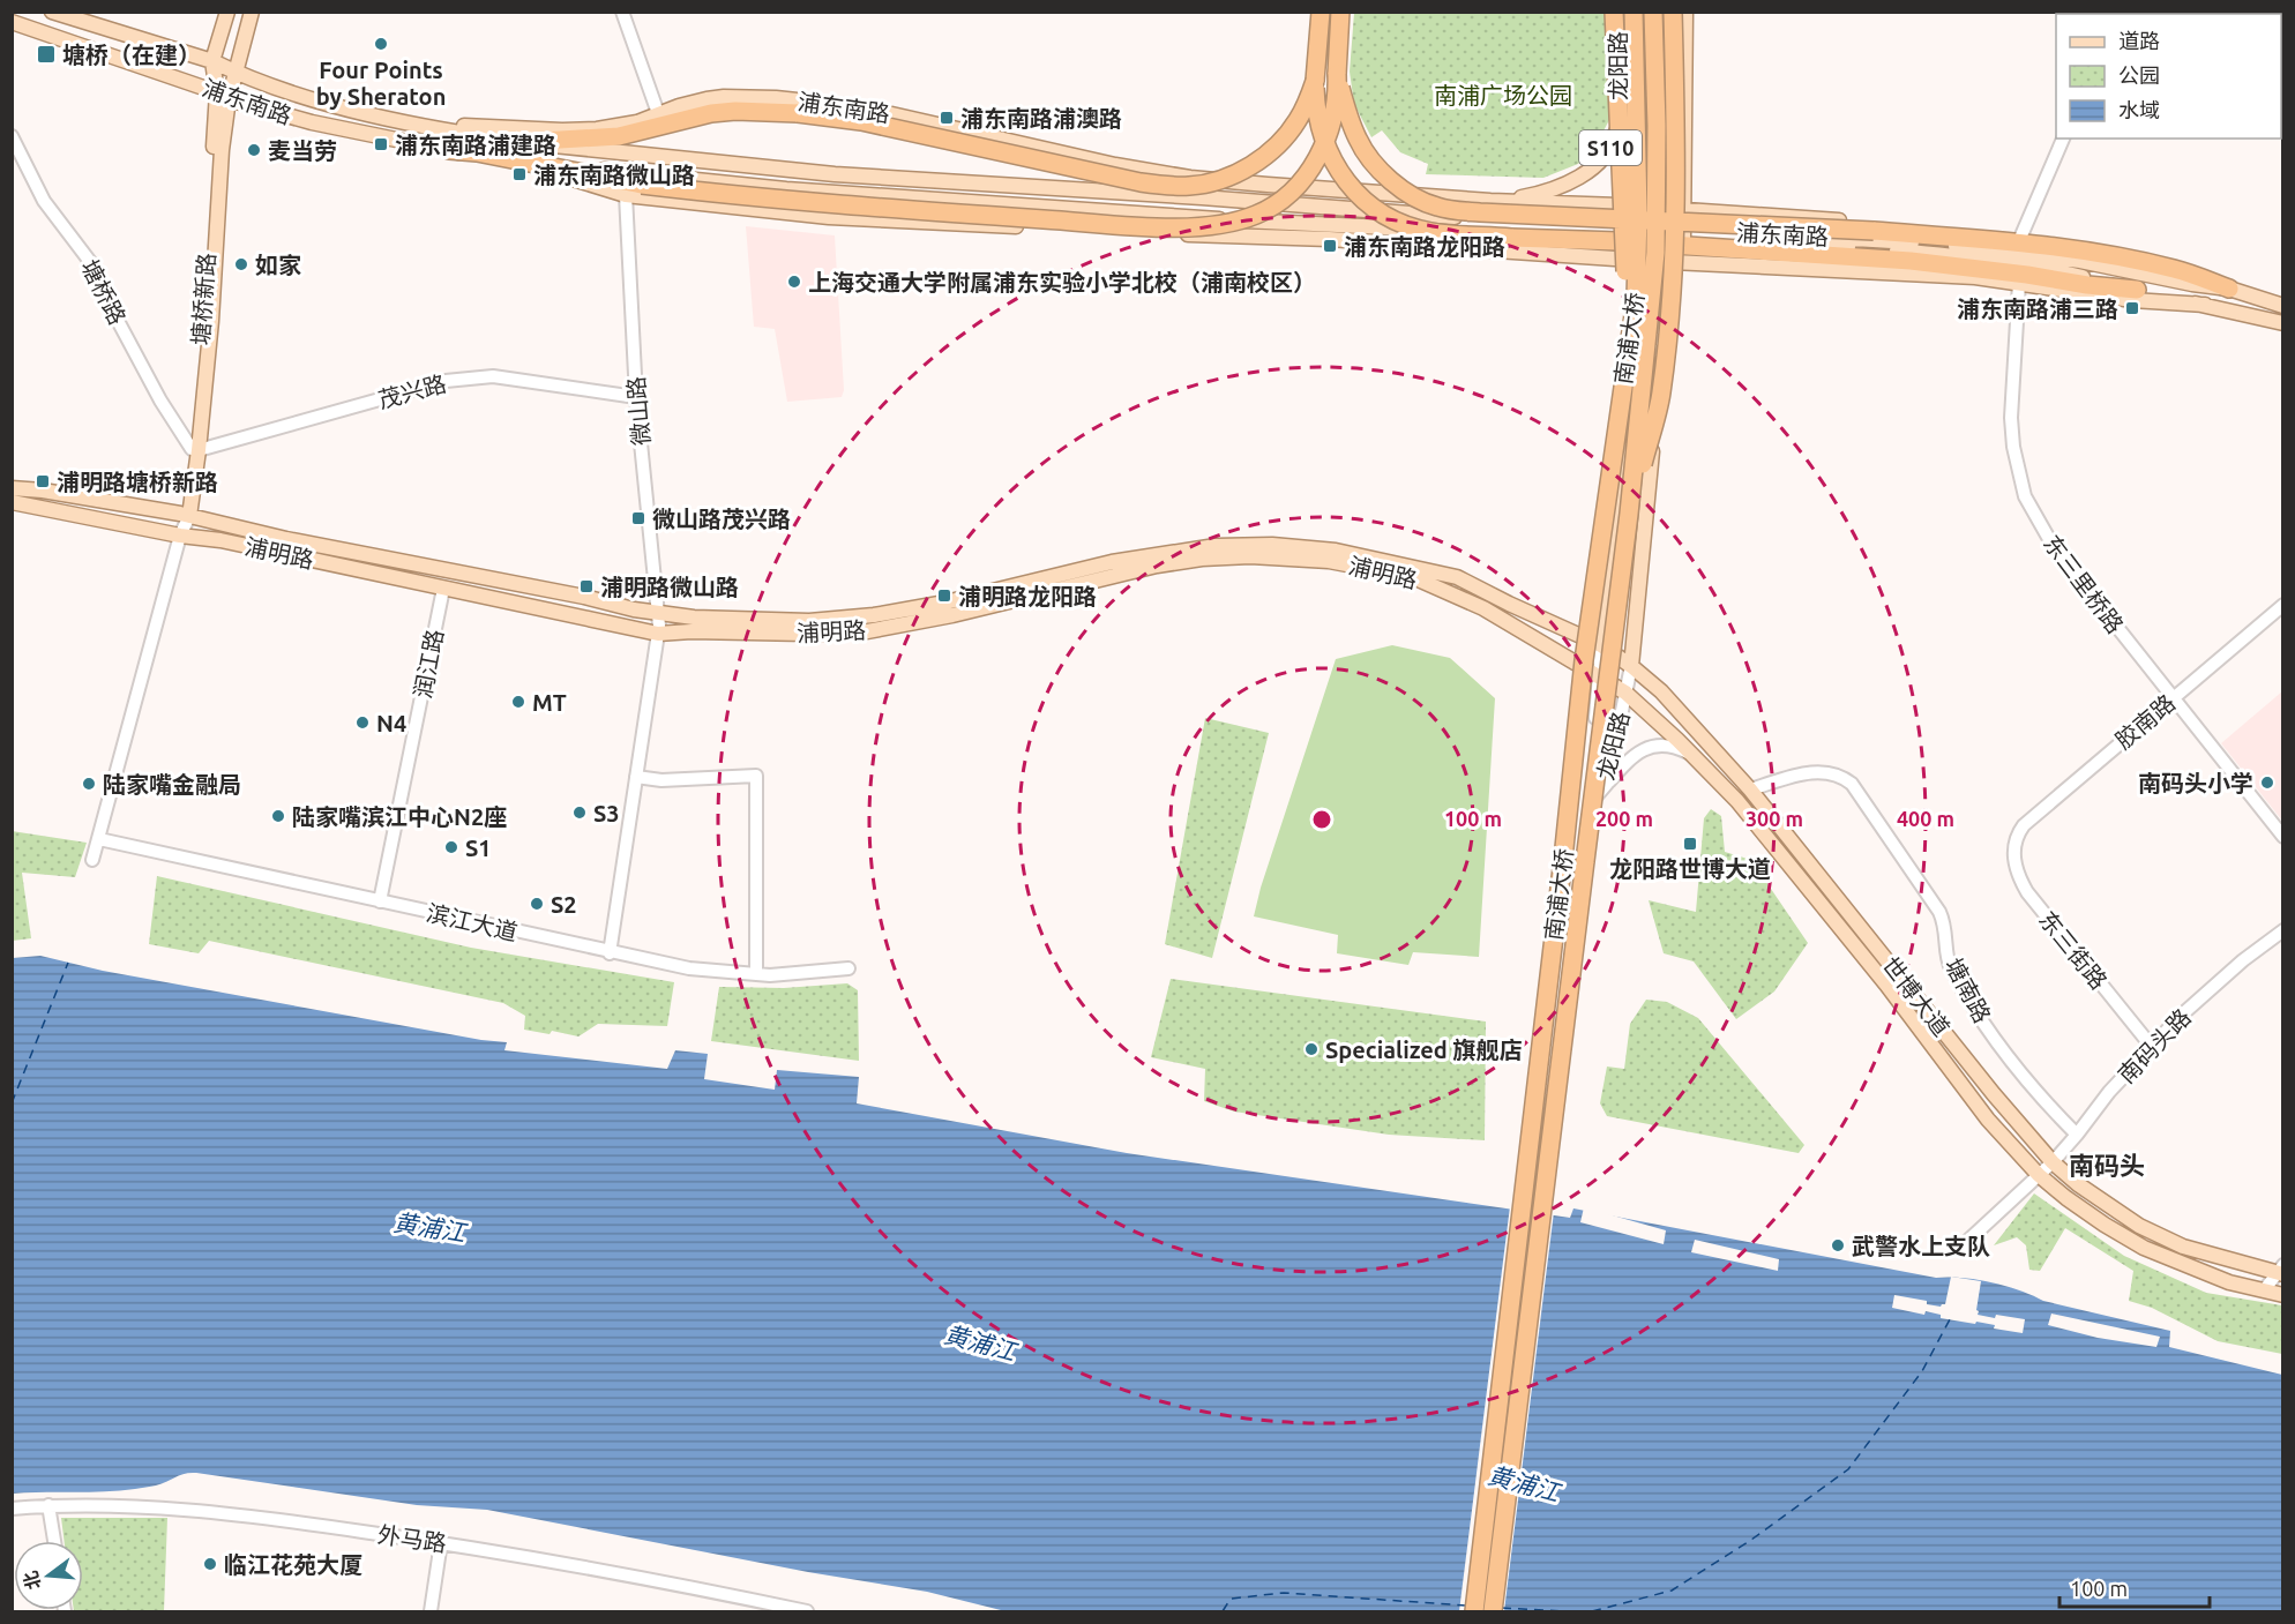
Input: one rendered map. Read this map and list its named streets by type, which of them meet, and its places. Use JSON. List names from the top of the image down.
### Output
{
  "streets": {
    "highway": ["南浦大桥"],
    "main road": [
      "龙阳路",
      "浦东南路",
      "S110",
      "塘桥新路",
      "浦明路",
      "世博大道"
    ],
    "street": [
      "塘桥路",
      "茂兴路",
      "微山路",
      "东三里桥路",
      "润江路",
      "胶南路",
      "滨江大道",
      "东三街路",
      "塘南路",
      "南码头路",
      "外马路"
    ]
  },
  "crossings": [
    ["龙阳路", "浦东南路"],
    ["龙阳路", "浦明路"],
    ["龙阳路", "世博大道"],
    ["浦东南路", "塘桥新路"],
    ["浦东南路", "微山路"],
    ["浦东南路", "东三里桥路"],
    ["塘桥路", "塘桥新路"],
    ["塘桥路", "茂兴路"],
    ["塘桥新路", "茂兴路"],
    ["塘桥新路", "浦明路"],
    ["塘桥新路", "滨江大道"],
    ["茂兴路", "微山路"],
    ["微山路", "浦明路"],
    ["微山路", "滨江大道"],
    ["浦明路", "润江路"],
    ["浦明路", "世博大道"],
    ["东三里桥路", "胶南路"],
    ["润江路", "滨江大道"],
    ["胶南路", "东三街路"],
    ["东三街路", "南码头路"],
    ["塘南路", "世博大道"],
    ["塘南路", "南码头路"],
    ["世博大道", "南码头路"]
  ],
  "districts": ["南码头"],
  "water": ["黄浦江"],
  "parks": ["南浦广场公园"],
  "places": {
    "other": [
      "Four Points by Sheraton",
      "麦当劳",
      "如家",
      "上海交通大学附属浦东实验小学北校（浦南校区）",
      "MT",
      "N4",
      "南码头小学",
      "陆家嘴金融局",
      "S3",
      "陆家嘴滨江中心N2座",
      "S1",
      "S2",
      "Specialized 旗舰店",
      "武警水上支队",
      "临江花苑大厦"
    ],
    "transit": [
      "塘桥（在建）",
      "浦东南路浦澳路",
      "浦东南路浦建路",
      "浦东南路微山路",
      "浦东南路龙阳路",
      "浦东南路浦三路",
      "浦明路塘桥新路",
      "微山路茂兴路",
      "浦明路微山路",
      "浦明路龙阳路",
      "龙阳路世博大道"
    ]
  },
  "legend": ["道路", "公园", "水域"],
  "scale_bar": "100 m",
  "north": "left",
  "rings": [
    "100 m",
    "200 m",
    "300 m",
    "400 m"
  ]
}
